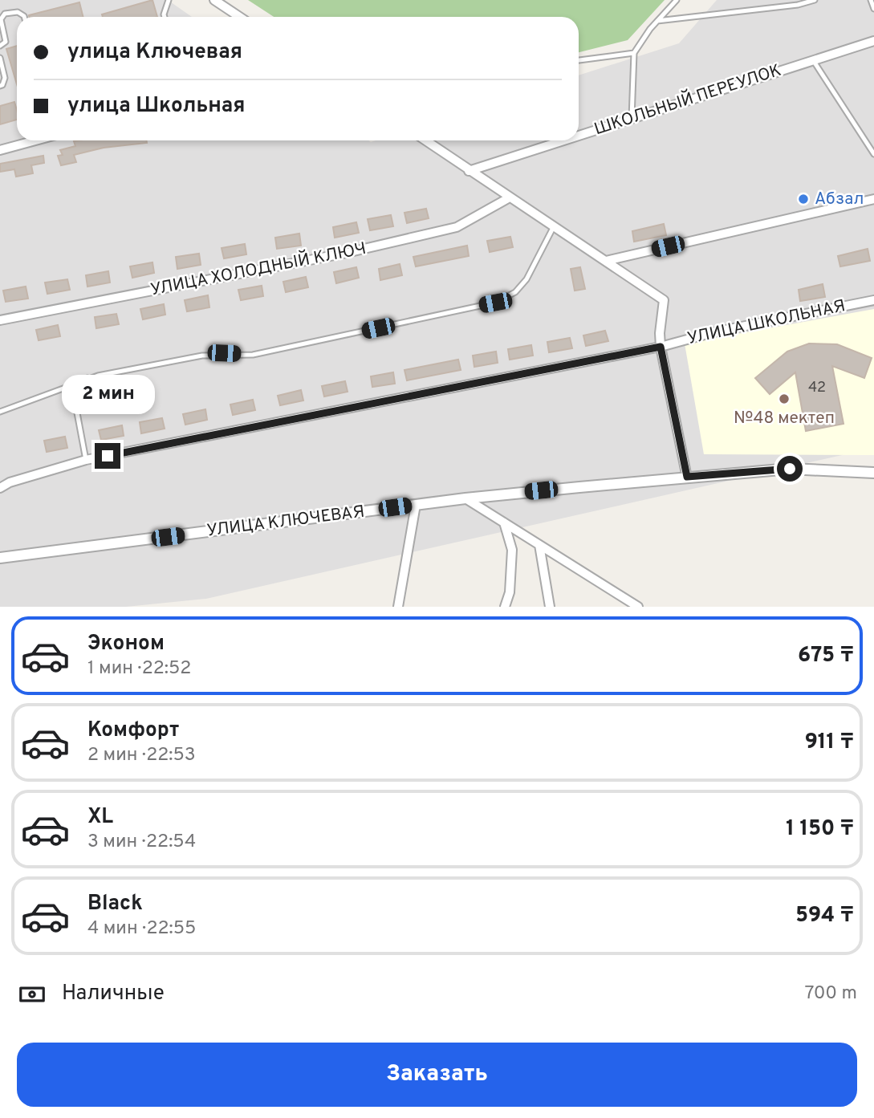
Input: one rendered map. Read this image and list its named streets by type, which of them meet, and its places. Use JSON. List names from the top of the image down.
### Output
{
  "streets": {
    "street": [
      "ШКОЛЬНЫЙ ПЕРЕУЛОК",
      "УЛИЦА ХОЛОДНЫЙ КЛЮЧ",
      "УЛИЦА ШКОЛЬНАЯ",
      "УЛИЦА КЛЮЧЕВАЯ"
    ]
  },
  "places": ["Абзал", "№48 мектеп"],
  "house_numbers": ["42"],
  "page": {
    "banner": ["улица Ключевая", "улица Школьная"],
    "bubble": "2 мин",
    "list": [
      {
        "name": "Эконом",
        "note": "1 мин · 22:52",
        "value": "675 ₸"
      },
      {
        "name": "Комфорт",
        "note": "2 мин · 22:53",
        "value": "911 ₸"
      },
      {
        "name": "XL",
        "note": "3 мин · 22:54",
        "value": "1 150 ₸"
      },
      {
        "name": "Black",
        "note": "4 мин · 22:55",
        "value": "594 ₸"
      }
    ],
    "pay": ["Наличные", "700 m"],
    "buttons": "Заказать"
  }
}
